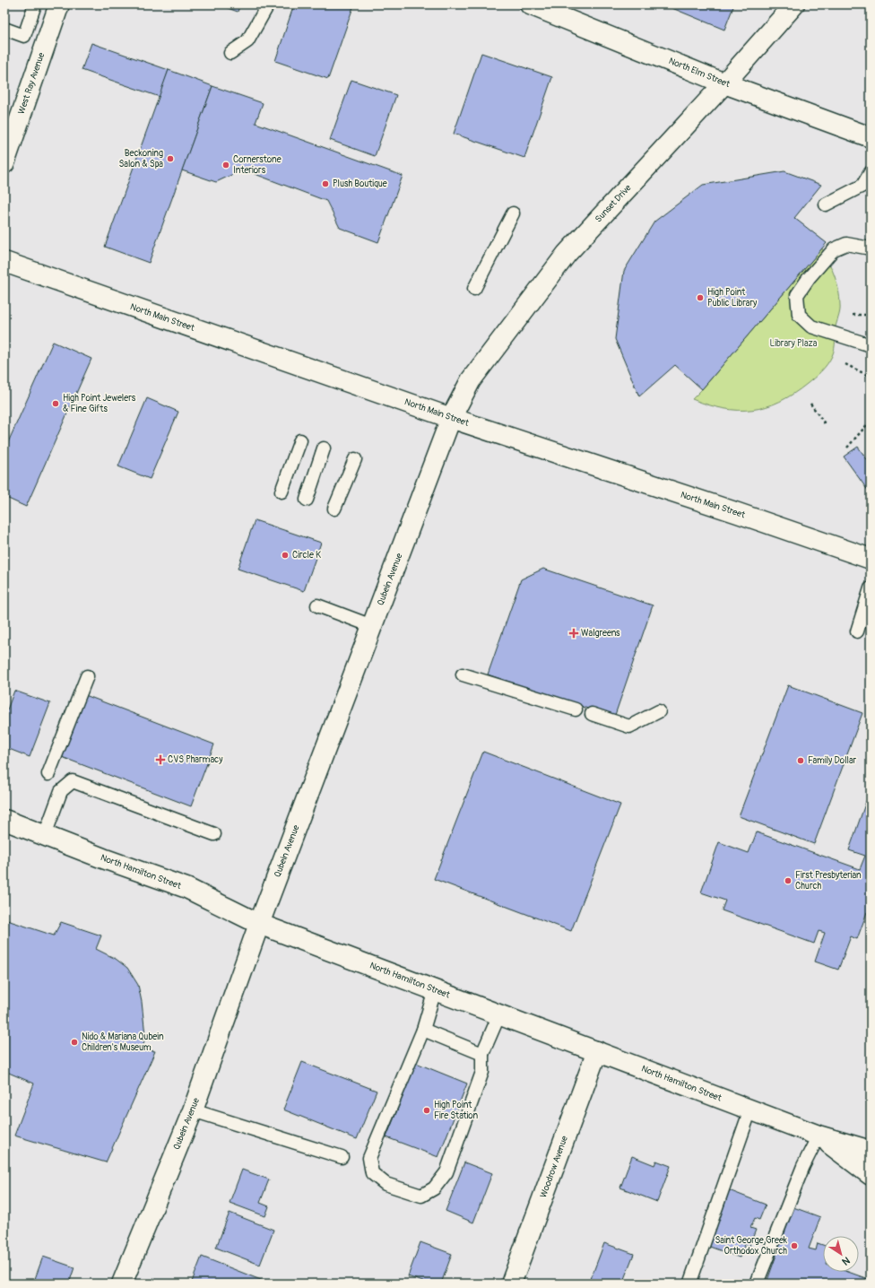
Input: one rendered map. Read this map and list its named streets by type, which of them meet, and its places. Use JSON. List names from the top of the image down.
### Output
{
  "streets": {
    "street": [
      "North Elm Street",
      "West Ray Avenue",
      "Sunset Drive",
      "North Main Street",
      "Qubein Avenue",
      "North Hamilton Street",
      "Woodrow Avenue"
    ]
  },
  "crossings": [
    ["North Elm Street", "Sunset Drive"],
    ["Sunset Drive", "North Main Street"],
    ["Sunset Drive", "Qubein Avenue"],
    ["North Main Street", "Qubein Avenue"],
    ["Qubein Avenue", "North Hamilton Street"],
    ["North Hamilton Street", "Woodrow Avenue"]
  ],
  "parks": ["Library Plaza"],
  "places": {
    "other": [
      "Beckoning Salon & Spa",
      "Cornerstone Interiors",
      "Plush Boutique",
      "High Point Public Library",
      "High Point Jewelers & Fine Gifts",
      "Circle K",
      "Family Dollar",
      "First Presbyterian Church",
      "Nido & Mariana Qubein Children's Museum",
      "High Point Fire Station",
      "Saint George Greek Orthodox Church"
    ],
    "health": ["Walgreens", "CVS Pharmacy"]
  },
  "north": "bottom right"
}
